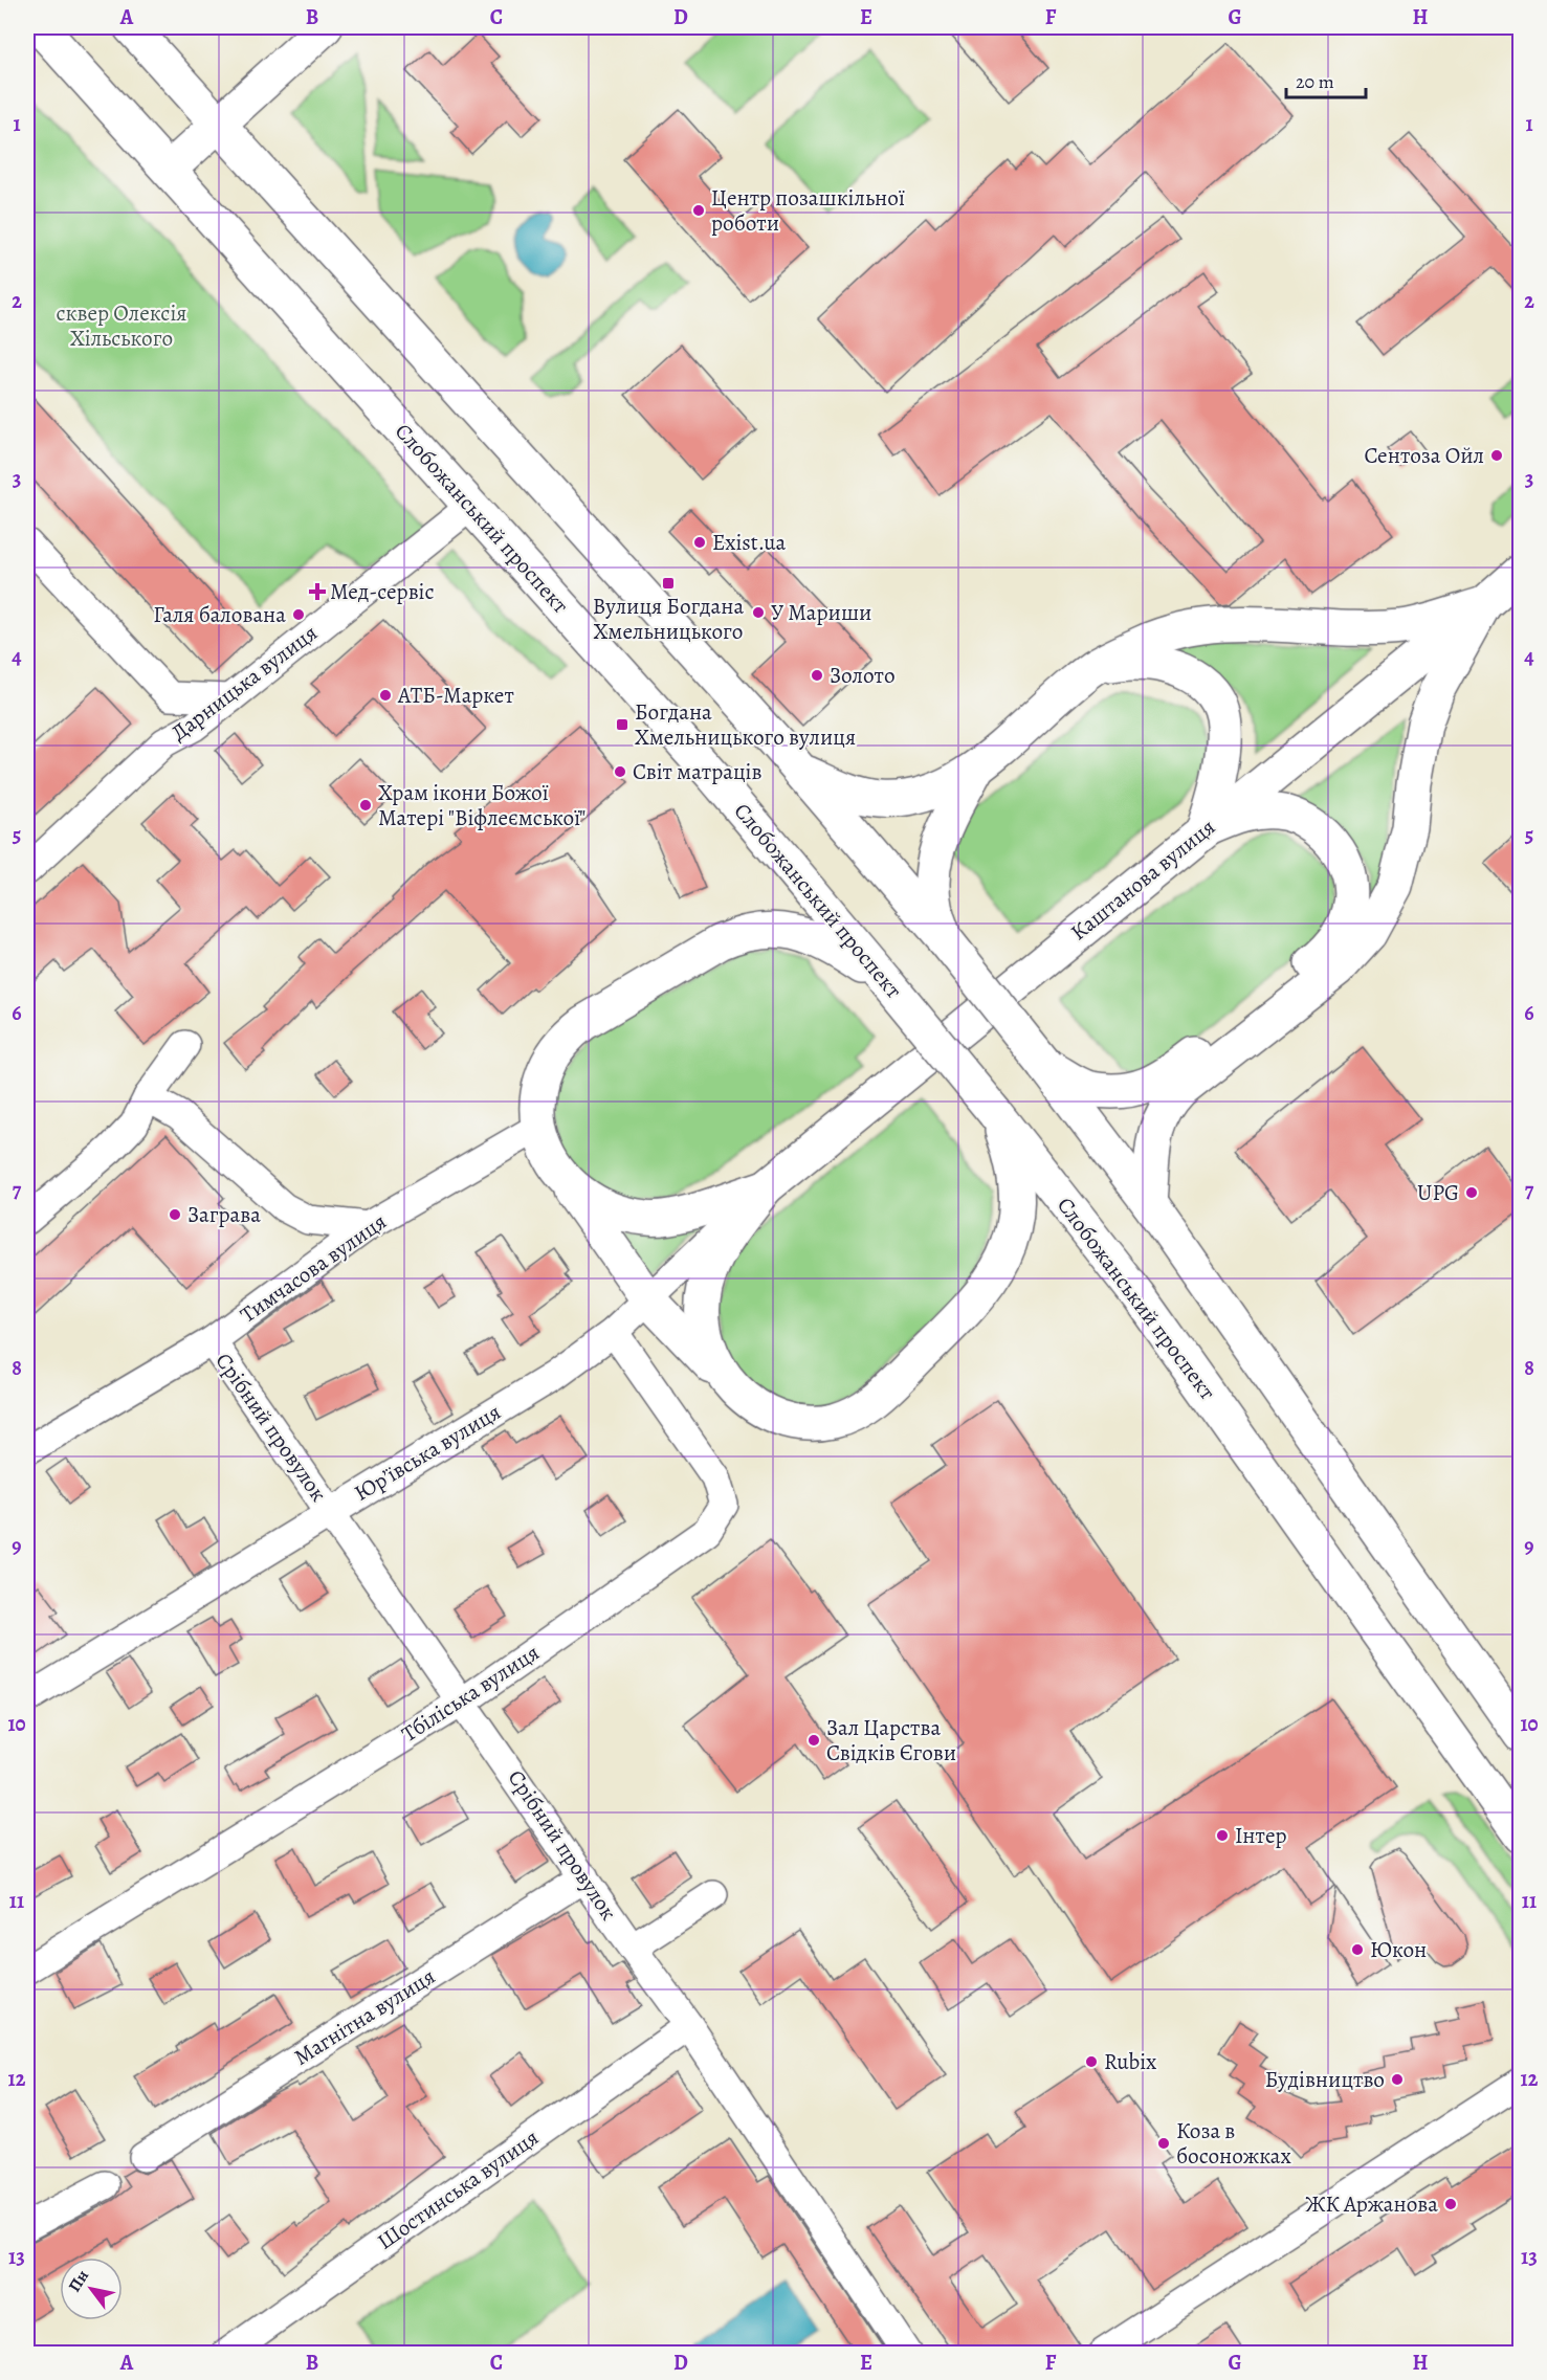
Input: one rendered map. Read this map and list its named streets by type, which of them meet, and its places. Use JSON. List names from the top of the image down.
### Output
{
  "streets": {
    "main road": ["Слобожанський проспект", "Каштанова вулиця"],
    "street": [
      "Дарницька вулиця",
      "Тимчасова вулиця",
      "Срібний провулок",
      "Юрʼївська вулиця",
      "Тбіліська вулиця",
      "Магнітна вулиця",
      "Шостинська вулиця"
    ]
  },
  "crossings": [
    ["Слобожанський проспект", "Дарницька вулиця"],
    ["Каштанова вулиця", "Юрʼївська вулиця"],
    ["Тимчасова вулиця", "Срібний провулок"],
    ["Срібний провулок", "Юрʼївська вулиця"],
    ["Срібний провулок", "Тбіліська вулиця"],
    ["Срібний провулок", "Магнітна вулиця"],
    ["Срібний провулок", "Шостинська вулиця"],
    ["Юрʼївська вулиця", "Тбіліська вулиця"]
  ],
  "parks": ["сквер Олексія Хільського"],
  "places": {
    "other": [
      "Центр позашкільної роботи",
      "Сентоза Ойл",
      "Exist.ua",
      "У Мариши",
      "Галя балована",
      "Золото",
      "АТБ-Маркет",
      "Світ матраців",
      "Храм ікони Божої Матері \"Віфлеємської\"",
      "UPG",
      "Заграва",
      "Зал Царства Свідків Єгови",
      "Інтер",
      "Юкон",
      "Rubix",
      "Будівництво",
      "Коза в босоножках",
      "ЖК Аржанова"
    ],
    "transit": ["Вулиця Богдана Хмельницького", "Богдана Хмельницького вулиця"],
    "health": ["Мед-сервіс"]
  },
  "scale_bar": "20 m",
  "north": "top left",
  "grid": {
    "columns": [
      "A",
      "B",
      "C",
      "D",
      "E",
      "F",
      "G",
      "H"
    ],
    "rows": [
      "1",
      "2",
      "3",
      "4",
      "5",
      "6",
      "7",
      "8",
      "9",
      "10",
      "11",
      "12",
      "13"
    ]
  }
}
